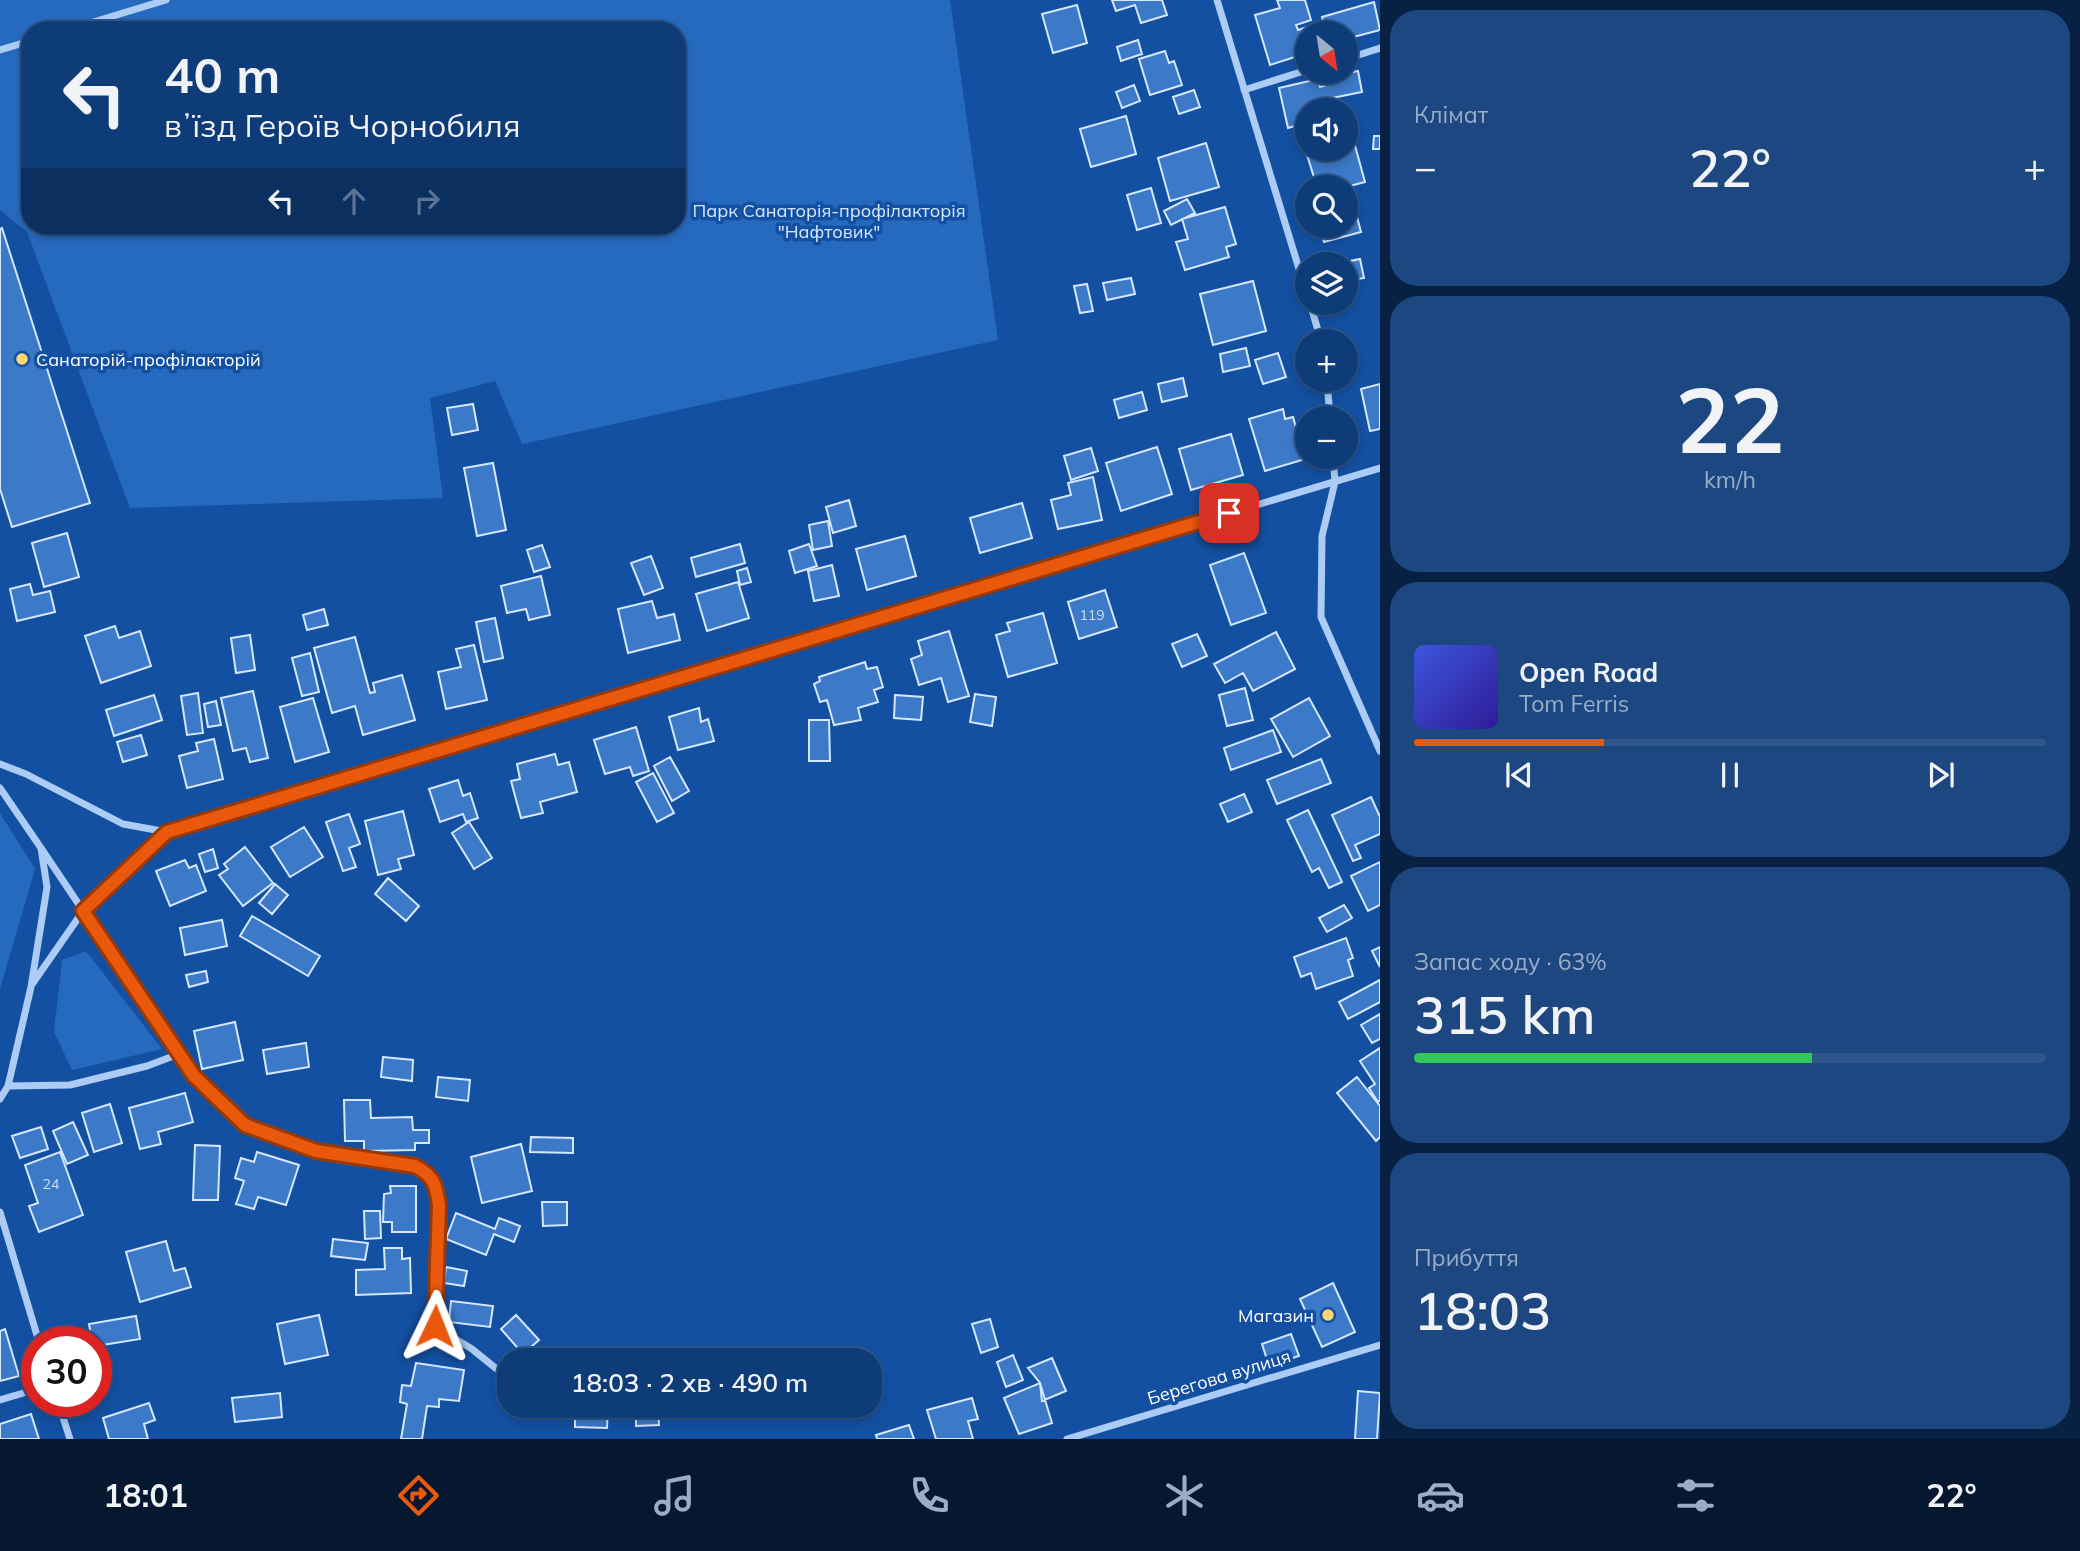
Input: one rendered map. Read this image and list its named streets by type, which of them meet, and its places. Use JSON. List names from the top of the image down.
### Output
{
  "streets": {
    "street": ["Берегова вулиця"]
  },
  "parks": ["Парк Санаторія-профілакторія \"Нафтовик\""],
  "places": ["Санаторій-профілакторій", "Магазин"],
  "house_numbers": ["119", "24"],
  "north": "bottom right",
  "page": {
    "tile": [
      "Клімат",
      ["22", "km/h"],
      ["Запас ходу · 63%", "315 km"],
      ["Прибуття", "18:03"]
    ],
    "map_buttons": ["+", "−"],
    "turn": ["40 m", "вʼїзд Героїв Чорнобиля"],
    "heat": ["−", "22°", "+"],
    "song": ["Open Road", "Tom Ferris"],
    "limit": "30",
    "trip": "18:03 · 2 хв · 490 m",
    "tabs": ["18:01", "22°"]
  }
}
